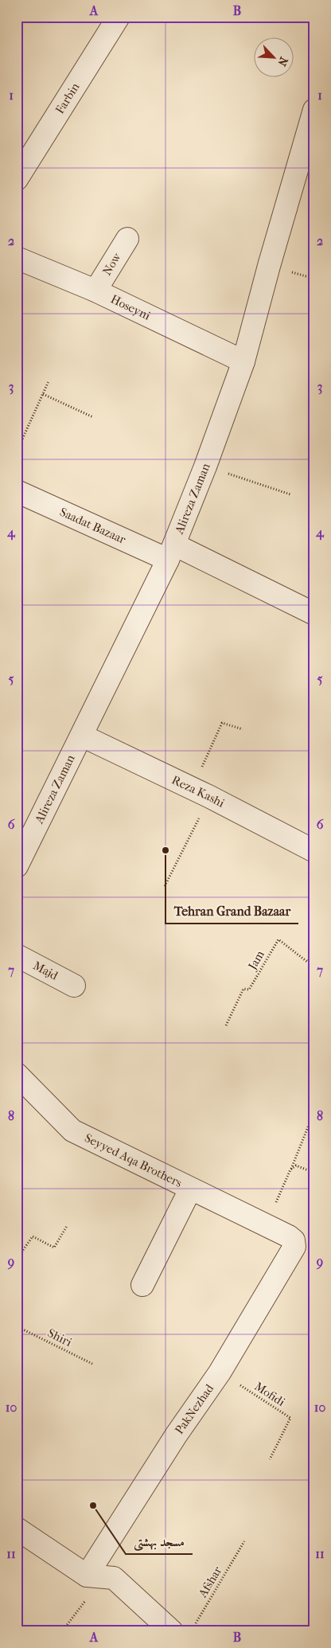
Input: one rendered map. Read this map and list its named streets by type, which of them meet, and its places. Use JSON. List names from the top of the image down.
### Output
{
  "streets": {
    "street": [
      "Farbin",
      "Now",
      "Hoseyni",
      "Alireza Zaman",
      "Saadat Bazaar",
      "Reza Kashi",
      "Majd",
      "Seyyed Aqa Brothers",
      "PakNezhad"
    ],
    "path": [
      "Jam",
      "Shiri",
      "Mofidi",
      "Afshar"
    ]
  },
  "crossings": [
    ["Now", "Hoseyni"],
    ["Hoseyni", "Alireza Zaman"],
    ["Alireza Zaman", "Saadat Bazaar"],
    ["Alireza Zaman", "Reza Kashi"],
    ["Seyyed Aqa Brothers", "PakNezhad"],
    ["Mofidi", "PakNezhad"]
  ],
  "places": ["Tehran Grand Bazaar", "مسجد بهشتی"],
  "north": "bottom right",
  "grid": {
    "columns": ["A", "B"],
    "rows": [
      "1",
      "2",
      "3",
      "4",
      "5",
      "6",
      "7",
      "8",
      "9",
      "10",
      "11"
    ]
  }
}
